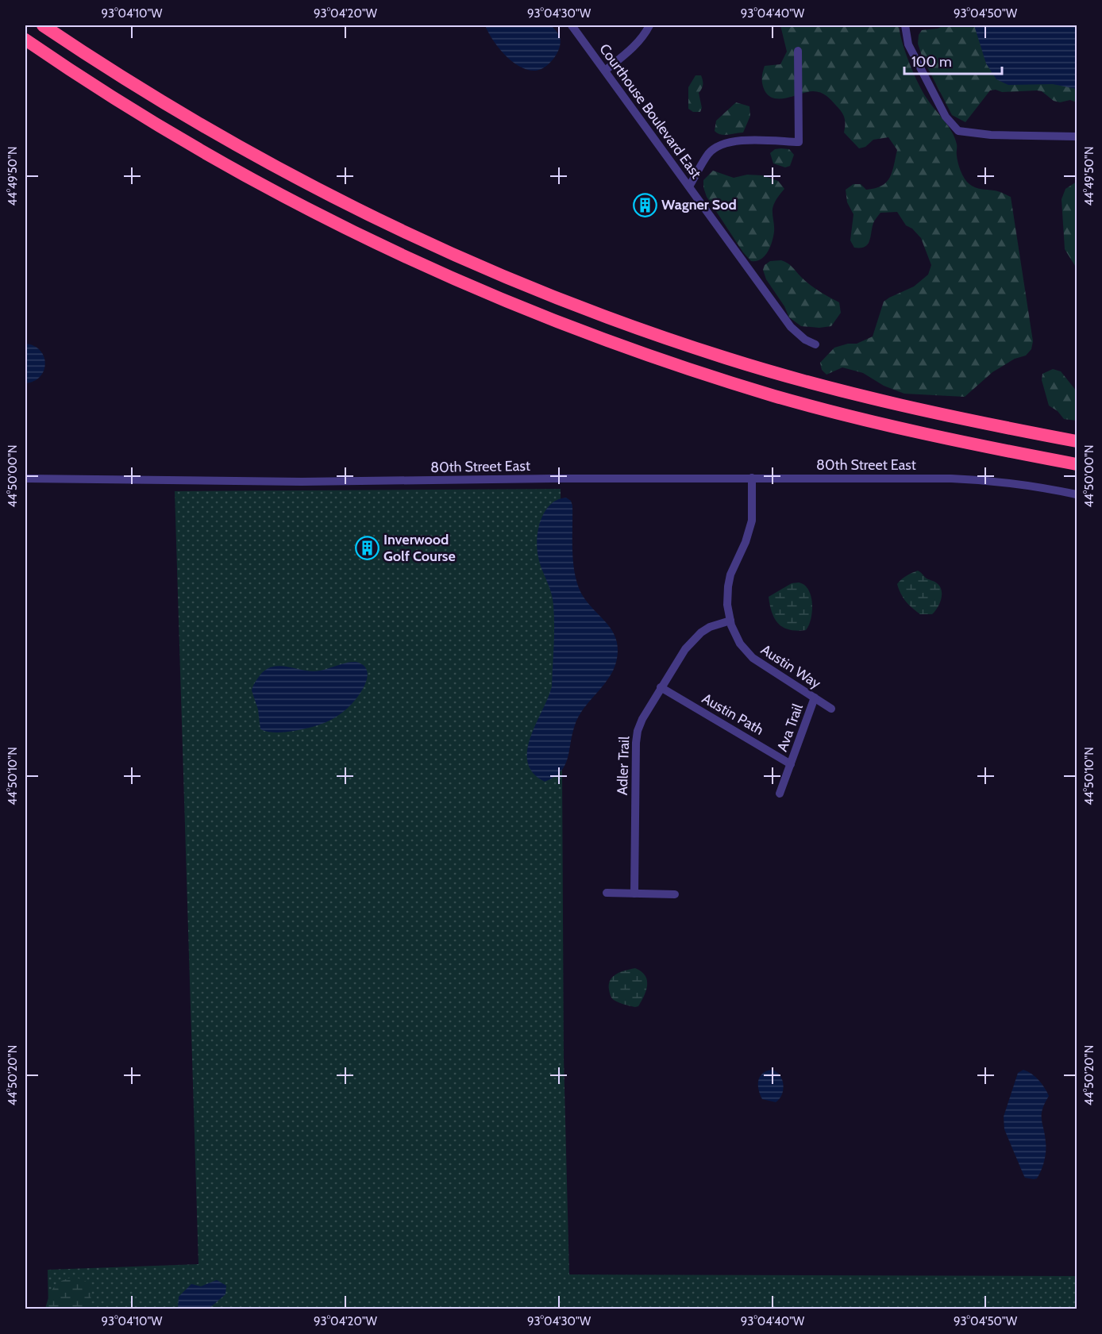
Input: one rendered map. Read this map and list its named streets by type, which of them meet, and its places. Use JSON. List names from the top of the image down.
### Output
{
  "streets": {
    "street": [
      "Courthouse Boulevard East",
      "80th Street East",
      "Austin Way",
      "Austin Path",
      "Ava Trail",
      "Adler Trail"
    ]
  },
  "crossings": [
    ["80th Street East", "Austin Way"],
    ["Austin Way", "Ava Trail"],
    ["Austin Way", "Adler Trail"],
    ["Austin Path", "Ava Trail"],
    ["Austin Path", "Adler Trail"]
  ],
  "places": {
    "building": ["Wagner Sod", "Inverwood Golf Course"]
  },
  "scale_bar": "100 m",
  "coordinates": [
    "93°04'10\"W",
    "93°04'20\"W",
    "93°04'30\"W",
    "93°04'40\"W",
    "93°04'50\"W",
    "44°49'50\"N",
    "44°50'00\"N",
    "44°50'10\"N",
    "44°50'20\"N"
  ]
}
